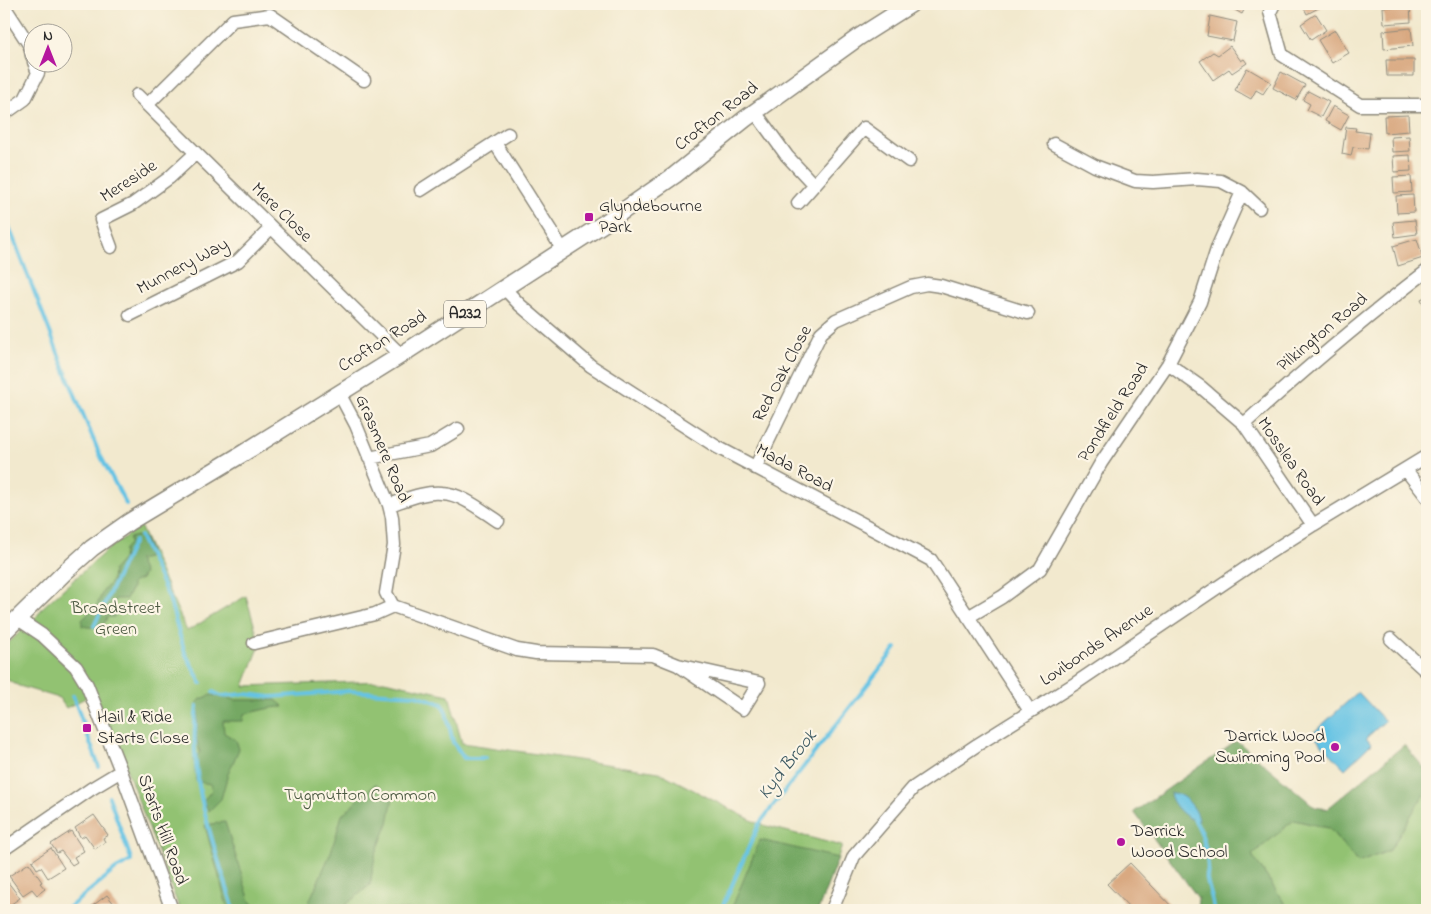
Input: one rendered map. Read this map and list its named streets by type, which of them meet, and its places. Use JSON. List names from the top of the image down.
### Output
{
  "streets": {
    "main road": ["Crofton Road", "A232"],
    "street": [
      "Mereside",
      "Mere Close",
      "Munnery Way",
      "Pilkington Road",
      "Red Oak Close",
      "Pondfield Road",
      "Grasmere Road",
      "Mosslea Road",
      "Mada Road",
      "Lovibonds Avenue",
      "Starts Hill Road"
    ]
  },
  "crossings": [
    ["Crofton Road", "Mere Close"],
    ["Crofton Road", "Grasmere Road"],
    ["Crofton Road", "Mada Road"],
    ["Crofton Road", "Starts Hill Road"],
    ["Mereside", "Mere Close"],
    ["Mere Close", "Munnery Way"],
    ["Pilkington Road", "Mosslea Road"],
    ["Red Oak Close", "Mada Road"],
    ["Pondfield Road", "Mosslea Road"],
    ["Pondfield Road", "Mada Road"],
    ["Mosslea Road", "Lovibonds Avenue"],
    ["Mada Road", "Lovibonds Avenue"]
  ],
  "water": ["Kyd Brook"],
  "parks": ["Broadstreet Green", "Tugmutton Common"],
  "places": {
    "transit": ["Glyndebourne Park", "Hail & Ride Starts Close"],
    "other": ["Darrick Wood Swimming Pool", "Darrick Wood School"]
  },
  "north": "top"
}
